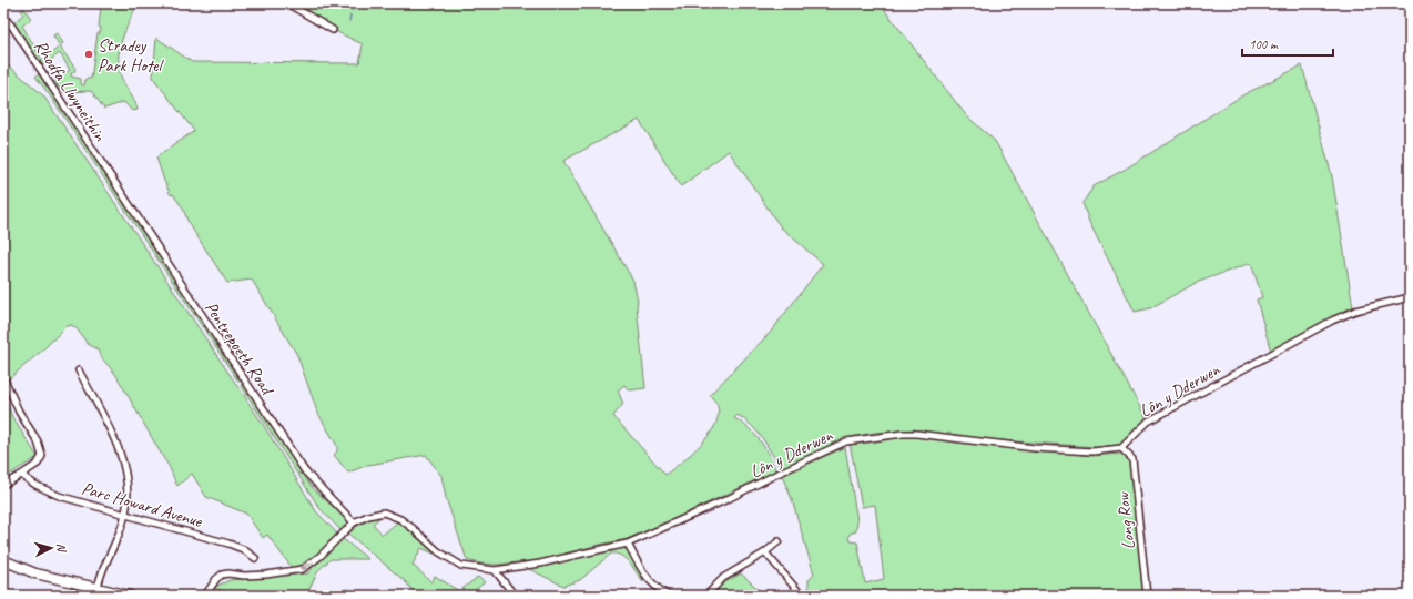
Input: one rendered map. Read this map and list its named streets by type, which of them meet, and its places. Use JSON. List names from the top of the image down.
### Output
{
  "streets": {
    "street": [
      "Rhodfa Llwyneithin",
      "Pentrepoeth Road",
      "Lôn y Dderwen",
      "Parc Howard Avenue",
      "Long Row"
    ]
  },
  "crossings": [
    ["Rhodfa Llwyneithin", "Pentrepoeth Road"],
    ["Pentrepoeth Road", "Lôn y Dderwen"],
    ["Lôn y Dderwen", "Long Row"]
  ],
  "places": ["Stradey Park Hotel"],
  "scale_bar": "100 m",
  "north": "right"
}
